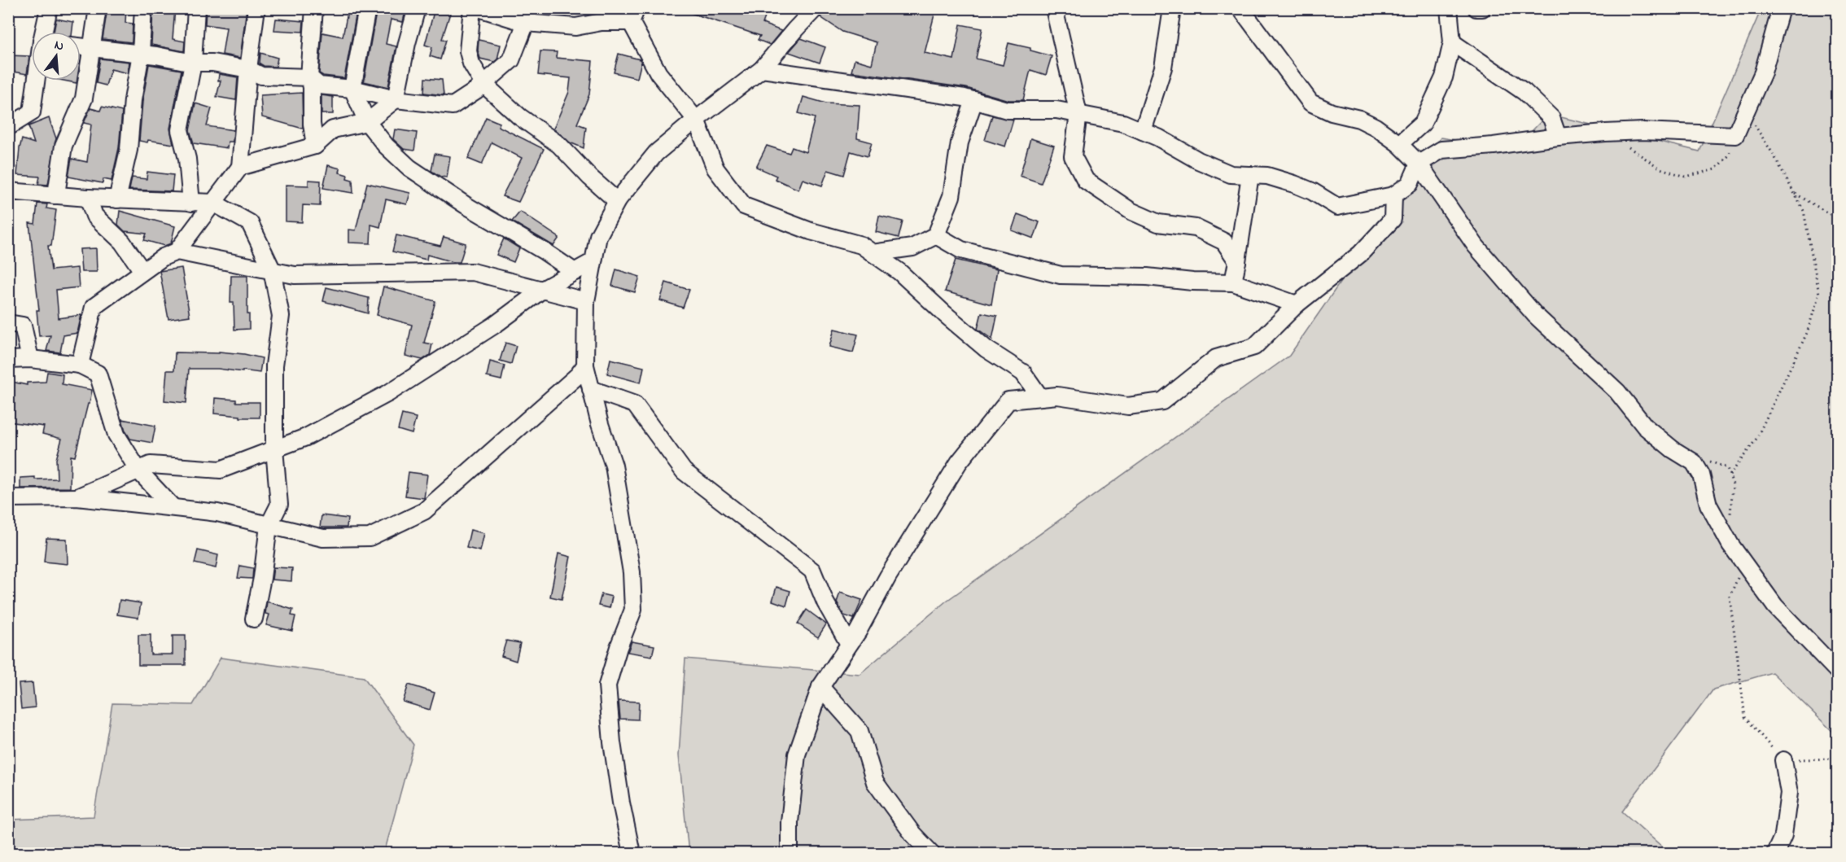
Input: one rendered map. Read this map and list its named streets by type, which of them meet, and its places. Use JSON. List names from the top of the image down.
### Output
{
  "north": "top"
}
